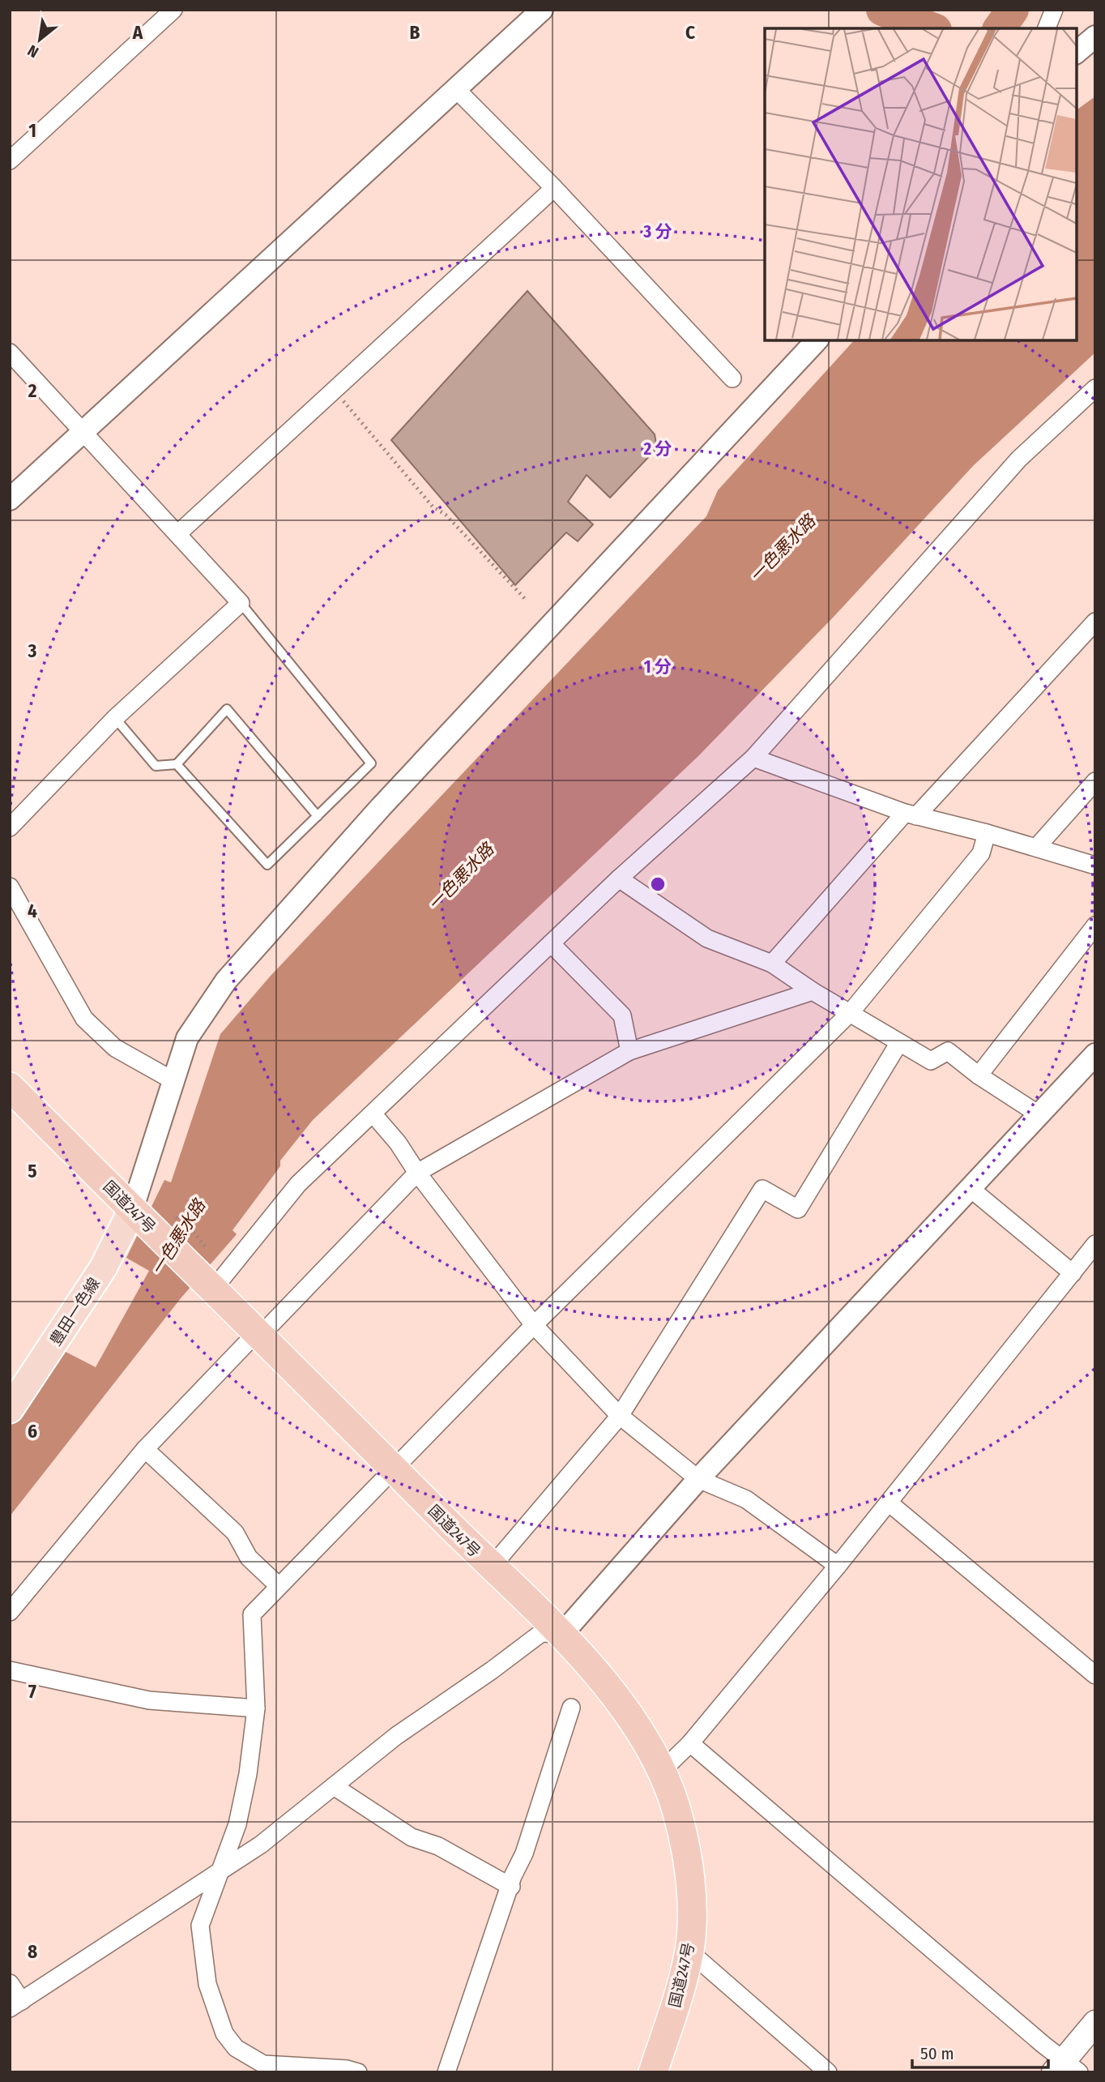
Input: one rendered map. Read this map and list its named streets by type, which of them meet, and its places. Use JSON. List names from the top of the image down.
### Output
{
  "streets": {
    "highway": ["国道247号"],
    "main road": ["豊田一色線"]
  },
  "crossings": [
    ["国道247号", "豊田一色線"]
  ],
  "water": ["一色悪水路"],
  "scale_bar": "50 m",
  "north": "bottom left",
  "grid": {
    "columns": ["A", "B", "C"],
    "rows": [
      "1",
      "2",
      "3",
      "4",
      "5",
      "6",
      "7",
      "8"
    ]
  },
  "rings": ["3 分", "2 分", "1 分"]
}
